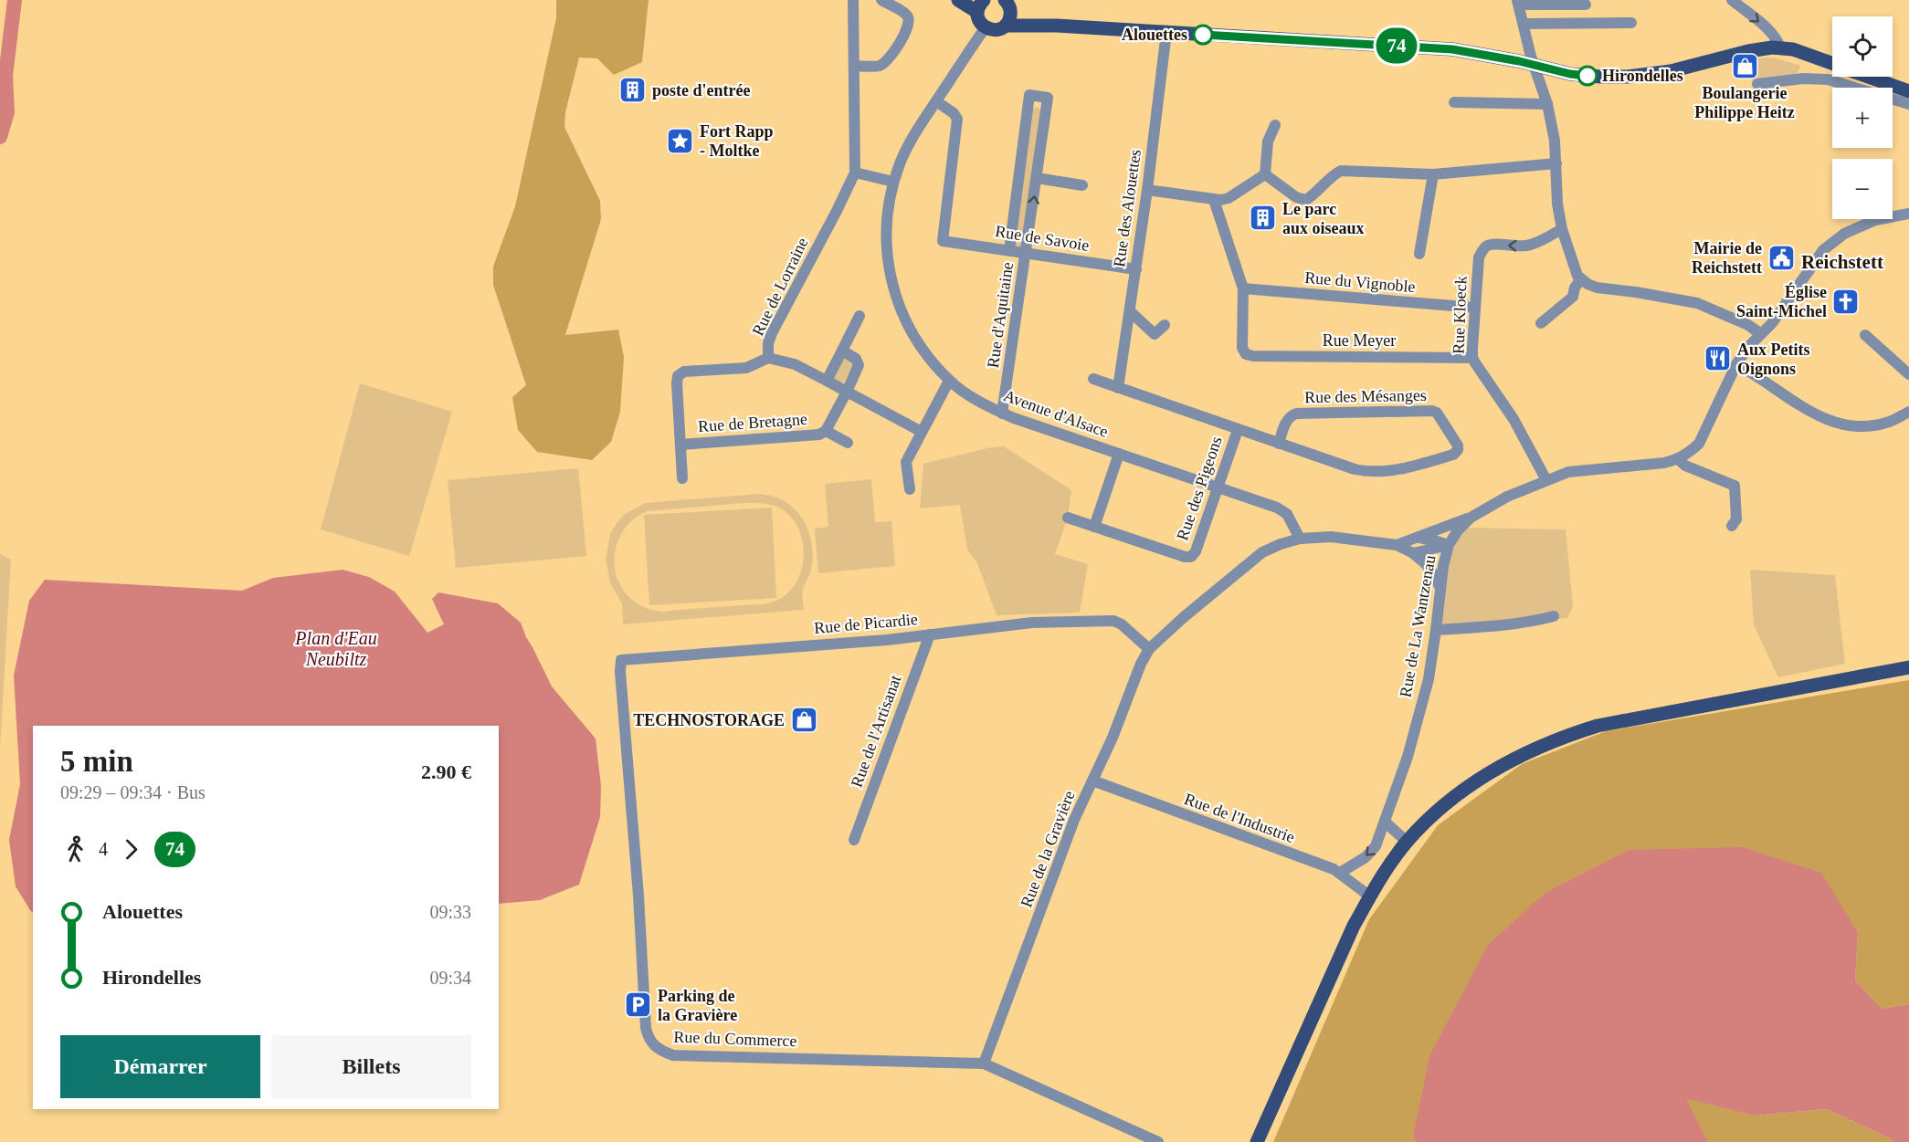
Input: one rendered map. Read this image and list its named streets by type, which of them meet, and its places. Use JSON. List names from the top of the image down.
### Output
{
  "streets": {
    "street": [
      "Rue des Alouettes",
      "Rue de Savoie",
      "Rue du Vignoble",
      "Rue de Lorraine",
      "Rue d'Aquitaine",
      "Rue Kloeck",
      "Rue Meyer",
      "Rue des Mésanges",
      "Avenue d'Alsace",
      "Rue de Bretagne",
      "Rue des Pigeons",
      "Rue de Picardie",
      "Rue de La Wantzenau",
      "Rue de l'Artisanat",
      "Rue de l'Industrie",
      "Rue de la Gravière",
      "Rue du Commerce"
    ]
  },
  "crossings": [
    ["Rue des Alouettes", "Rue de Savoie"],
    ["Rue des Alouettes", "Rue des Mésanges"],
    ["Rue de Savoie", "Rue d'Aquitaine"],
    ["Rue de Savoie", "Avenue d'Alsace"],
    ["Rue du Vignoble", "Rue Kloeck"],
    ["Rue du Vignoble", "Rue Meyer"],
    ["Rue de Lorraine", "Rue de Bretagne"],
    ["Rue d'Aquitaine", "Avenue d'Alsace"],
    ["Rue Kloeck", "Rue Meyer"],
    ["Rue Kloeck", "Rue de La Wantzenau"],
    ["Rue des Mésanges", "Rue des Pigeons"],
    ["Avenue d'Alsace", "Rue des Pigeons"],
    ["Avenue d'Alsace", "Rue de la Gravière"],
    ["Rue de Picardie", "Rue de l'Artisanat"],
    ["Rue de Picardie", "Rue de la Gravière"],
    ["Rue de Picardie", "Rue du Commerce"],
    ["Rue de La Wantzenau", "Rue de l'Industrie"],
    ["Rue de l'Industrie", "Rue de la Gravière"],
    ["Rue de la Gravière", "Rue du Commerce"]
  ],
  "districts": ["Reichstett"],
  "water": ["Plan d'Eau Neubiltz"],
  "places": {
    "other": ["Alouettes", "Hirondelles"],
    "shop": ["Boulangerie Philippe Heitz", "TECHNOSTORAGE"],
    "building": ["poste d'entrée", "Le parc aux oiseaux"],
    "place": ["Fort Rapp - Moltke"],
    "public building": ["Mairie de Reichstett"],
    "church": ["Église Saint-Michel"],
    "restaurant": ["Aux Petits Oignons"],
    "parking": ["Parking de la Gravière"]
  },
  "lines": ["bus line 74"],
  "page": {
    "on_map": "74",
    "map_buttons": ["+", "−"],
    "heading": ["5 min", "09:29 – 09:34 · Bus", "2.90 €"],
    "legs": ["4", "74"],
    "list": [
      {
        "name": "Alouettes",
        "value": "09:33"
      },
      {
        "name": "Hirondelles",
        "value": "09:34"
      }
    ],
    "buttons": ["Démarrer", "Billets"]
  }
}
